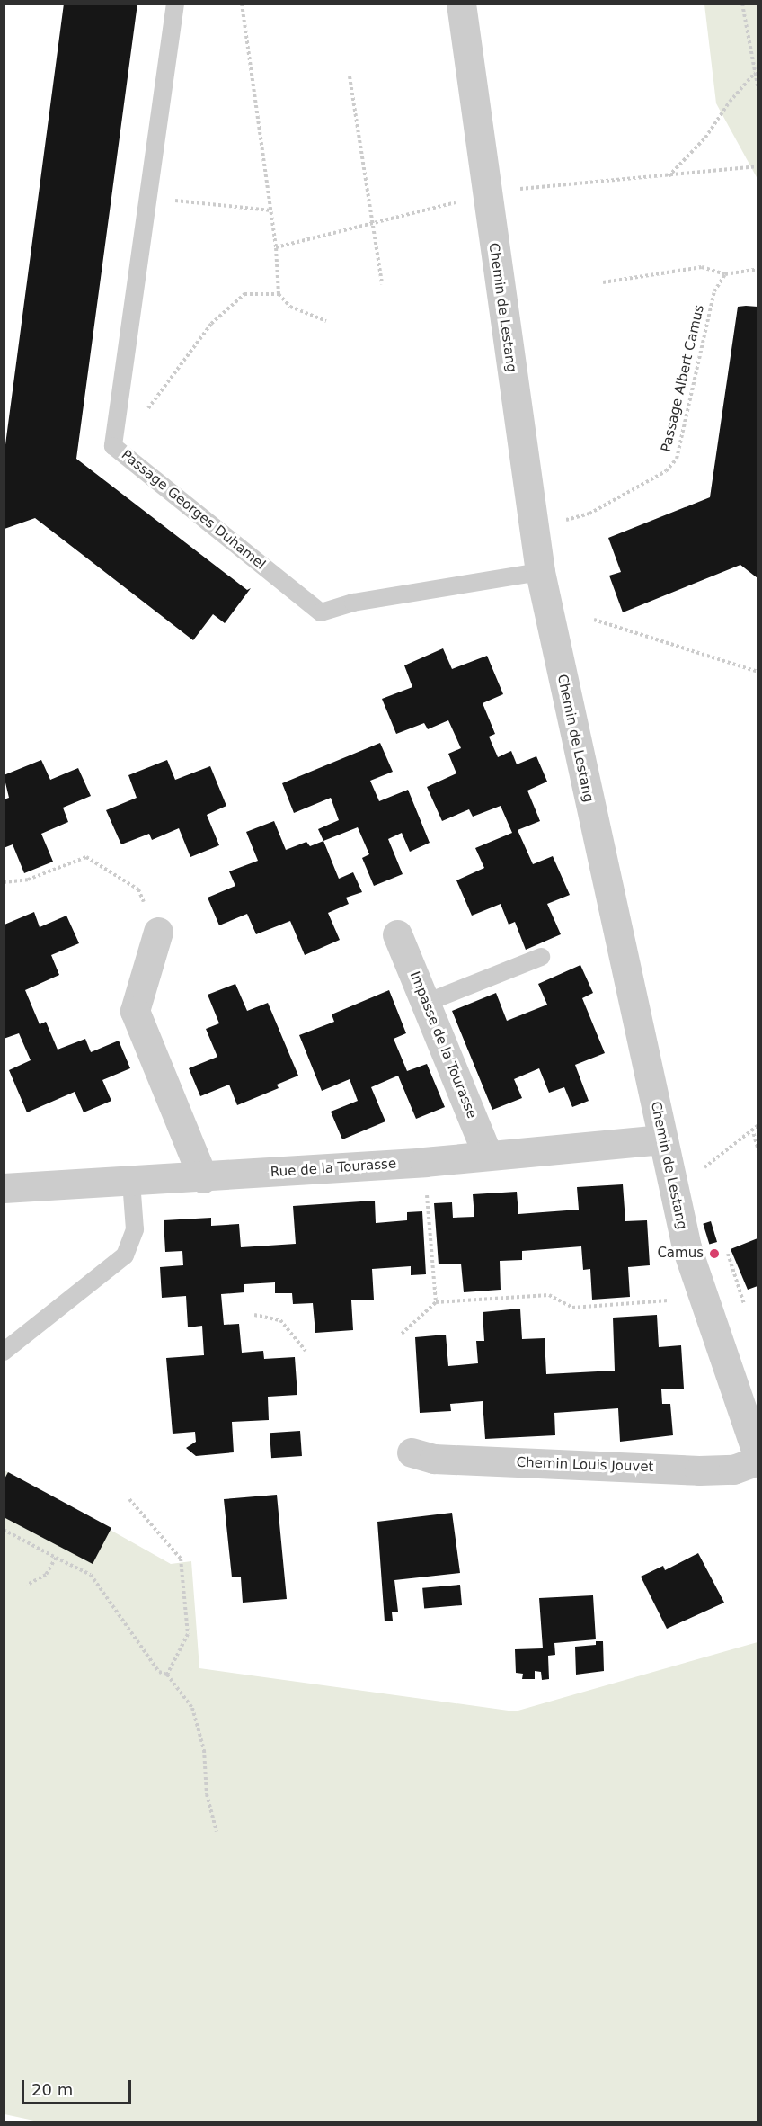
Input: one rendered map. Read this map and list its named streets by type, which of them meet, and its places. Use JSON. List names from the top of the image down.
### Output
{
  "streets": {
    "street": [
      "Chemin de Lestang",
      "Impasse de la Tourasse",
      "Rue de la Tourasse",
      "Chemin Louis Jouvet"
    ],
    "lane": ["Passage Georges Duhamel"],
    "path": ["Passage Albert Camus"]
  },
  "crossings": [
    ["Chemin de Lestang", "Passage Georges Duhamel"],
    ["Chemin de Lestang", "Rue de la Tourasse"],
    ["Chemin de Lestang", "Chemin Louis Jouvet"],
    ["Impasse de la Tourasse", "Rue de la Tourasse"]
  ],
  "places": ["Camus"],
  "scale_bar": "20 m"
}
